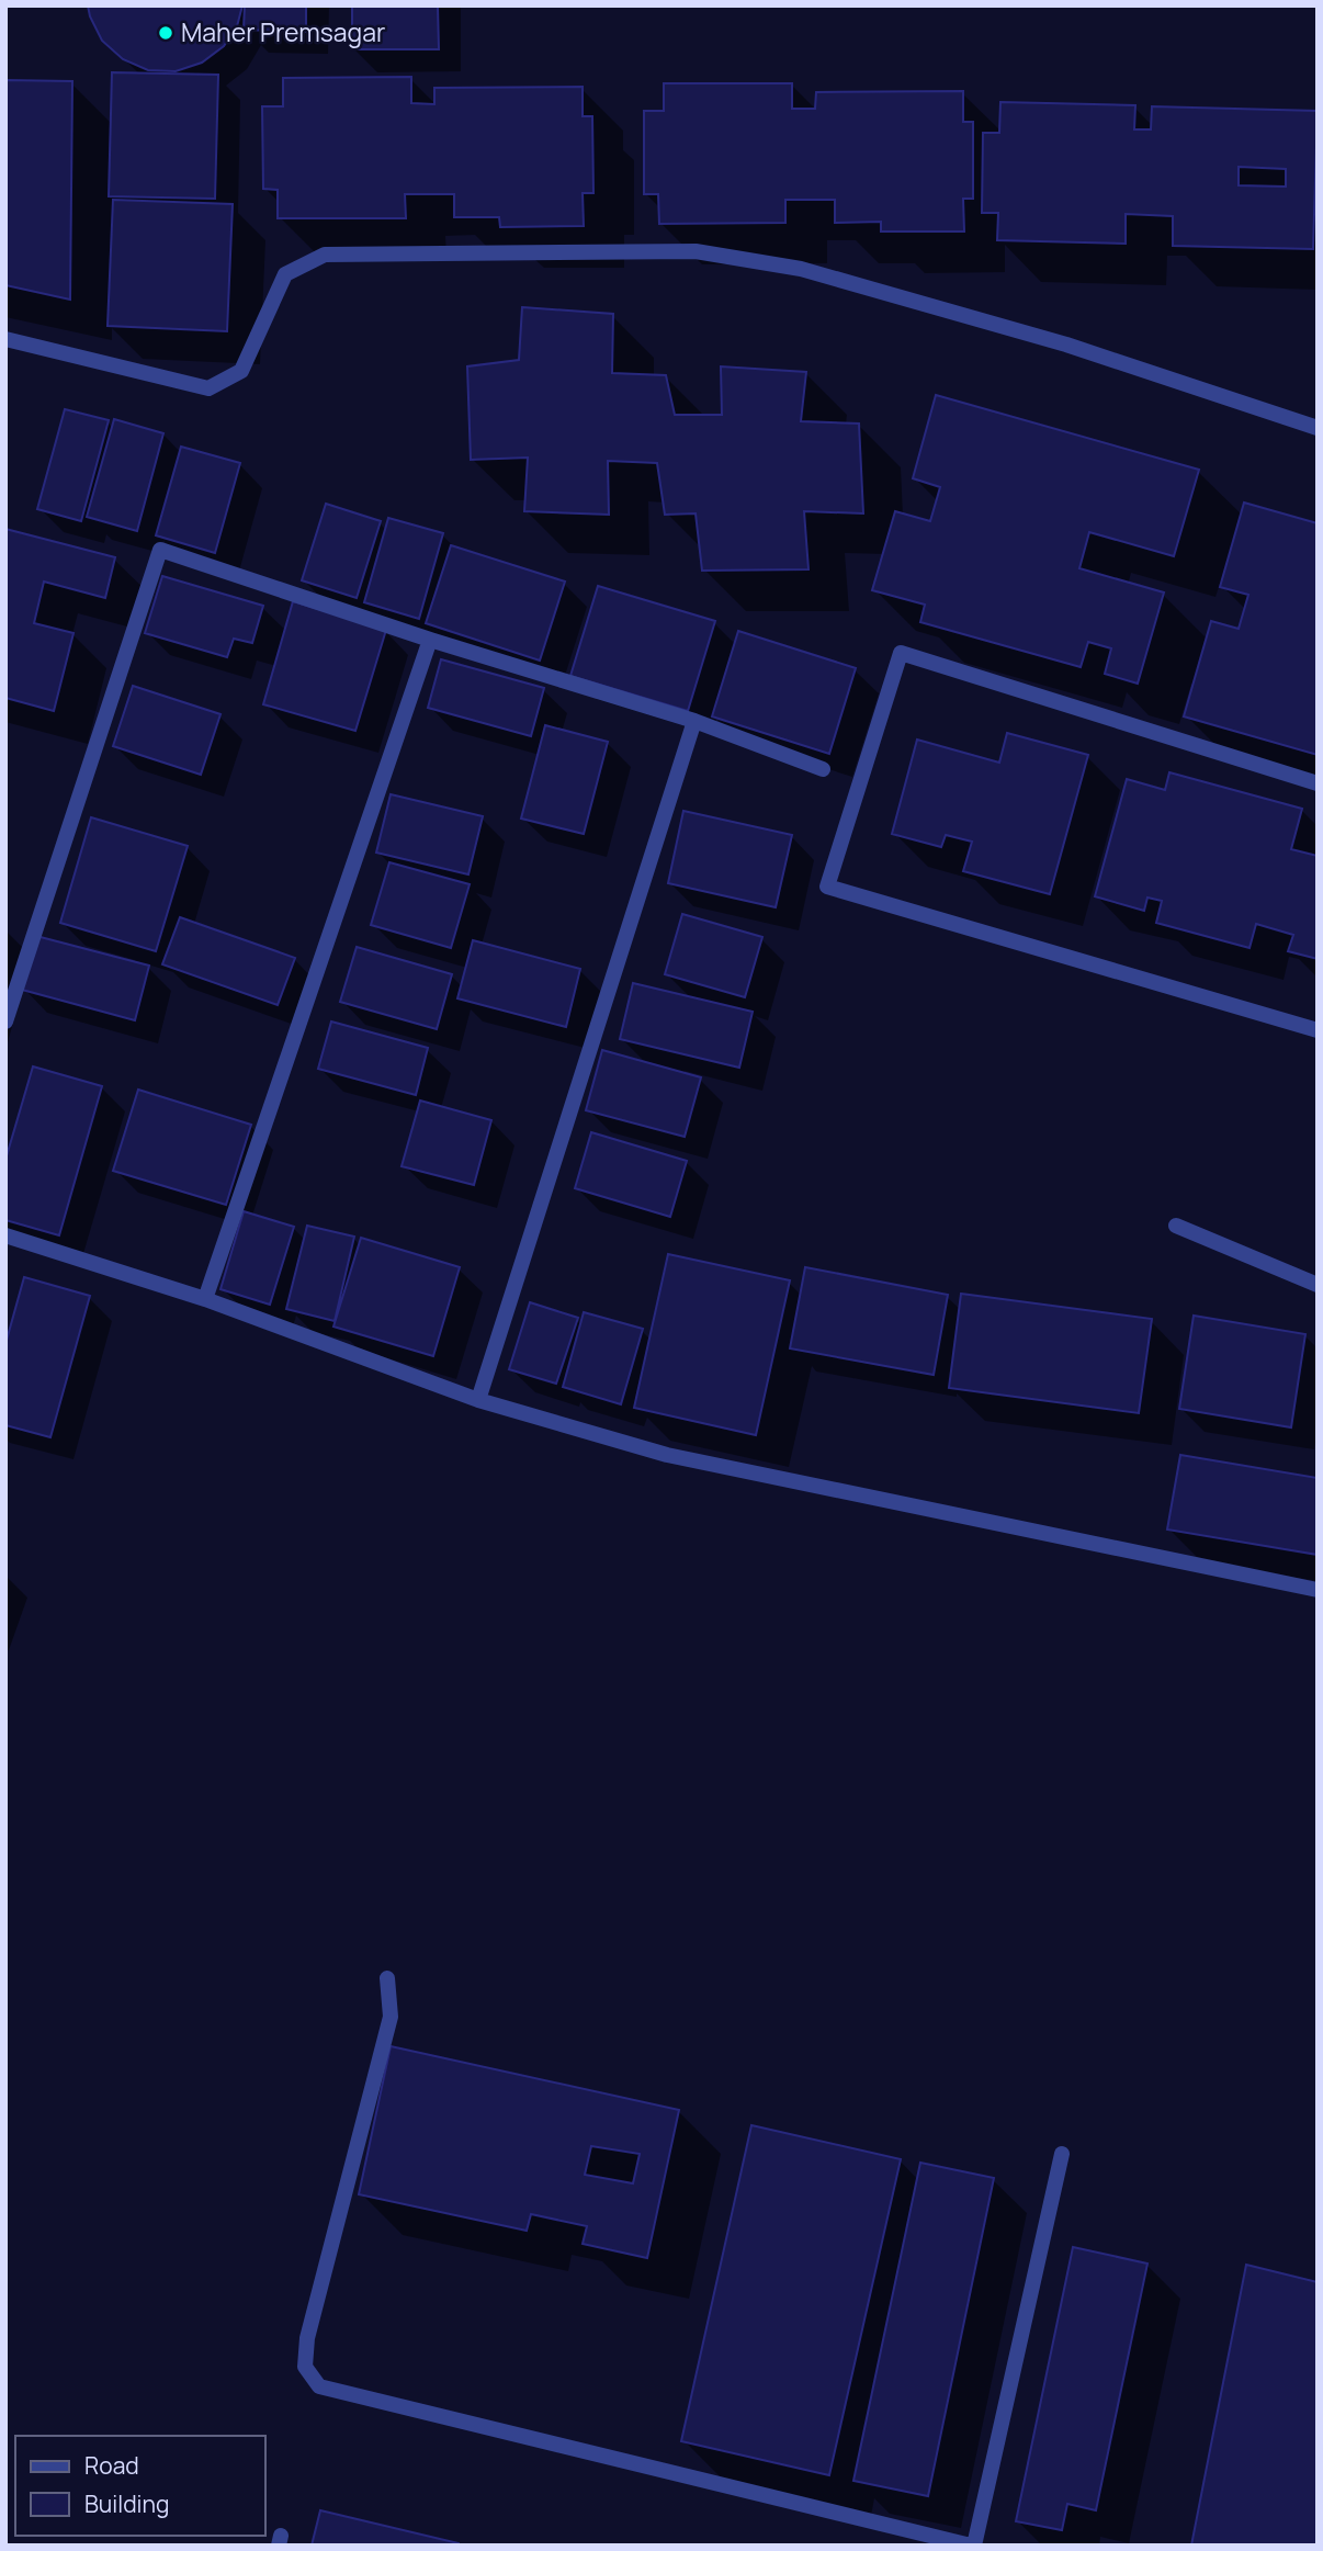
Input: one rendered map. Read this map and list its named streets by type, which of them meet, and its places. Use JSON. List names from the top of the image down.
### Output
{
  "places": ["Maher Premsagar"],
  "legend": ["Road", "Building"]
}
